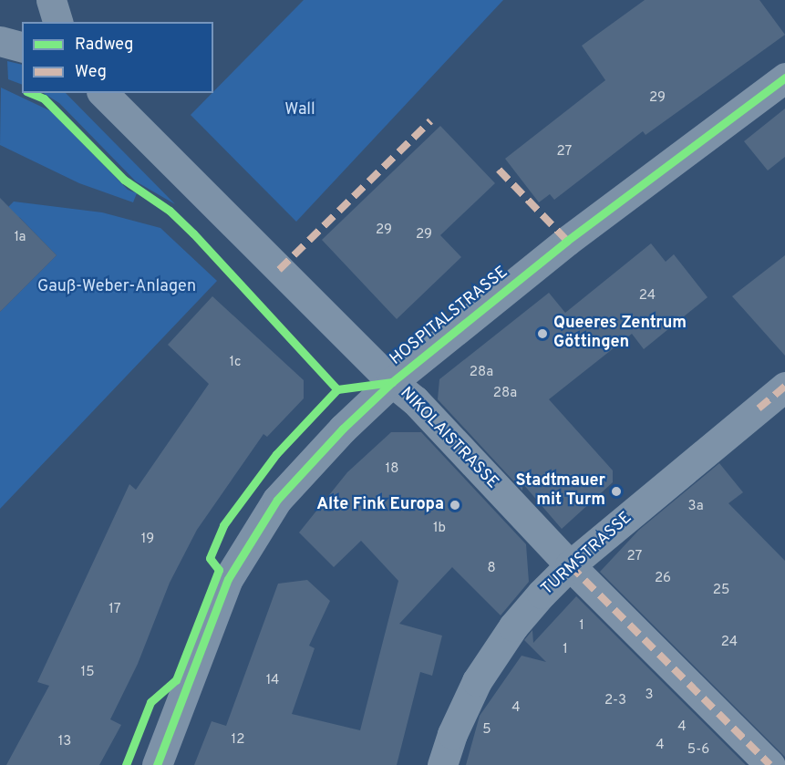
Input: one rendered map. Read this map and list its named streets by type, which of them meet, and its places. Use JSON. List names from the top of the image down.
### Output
{
  "streets": {
    "street": ["HOSPITALSTRASSE", "NIKOLAISTRASSE", "TURMSTRASSE"]
  },
  "crossings": [
    ["HOSPITALSTRASSE", "NIKOLAISTRASSE"],
    ["NIKOLAISTRASSE", "TURMSTRASSE"]
  ],
  "parks": ["Wall", "Gauß-Weber-Anlagen"],
  "places": ["Queeres Zentrum Göttingen", "Stadtmauer mit Turm", "Alte Fink Europa"],
  "house_numbers": [
    "29",
    "27",
    "29",
    "29",
    "1a",
    "24",
    "1c",
    "28a",
    "28a",
    "18",
    "3a",
    "1b",
    "19",
    "27",
    "8",
    "26",
    "25",
    "17",
    "1",
    "24",
    "1",
    "15",
    "14",
    "3",
    "2-3",
    "4",
    "4",
    "5",
    "12",
    "13",
    "4",
    "5-6"
  ],
  "legend": ["Radweg", "Weg"]
}
